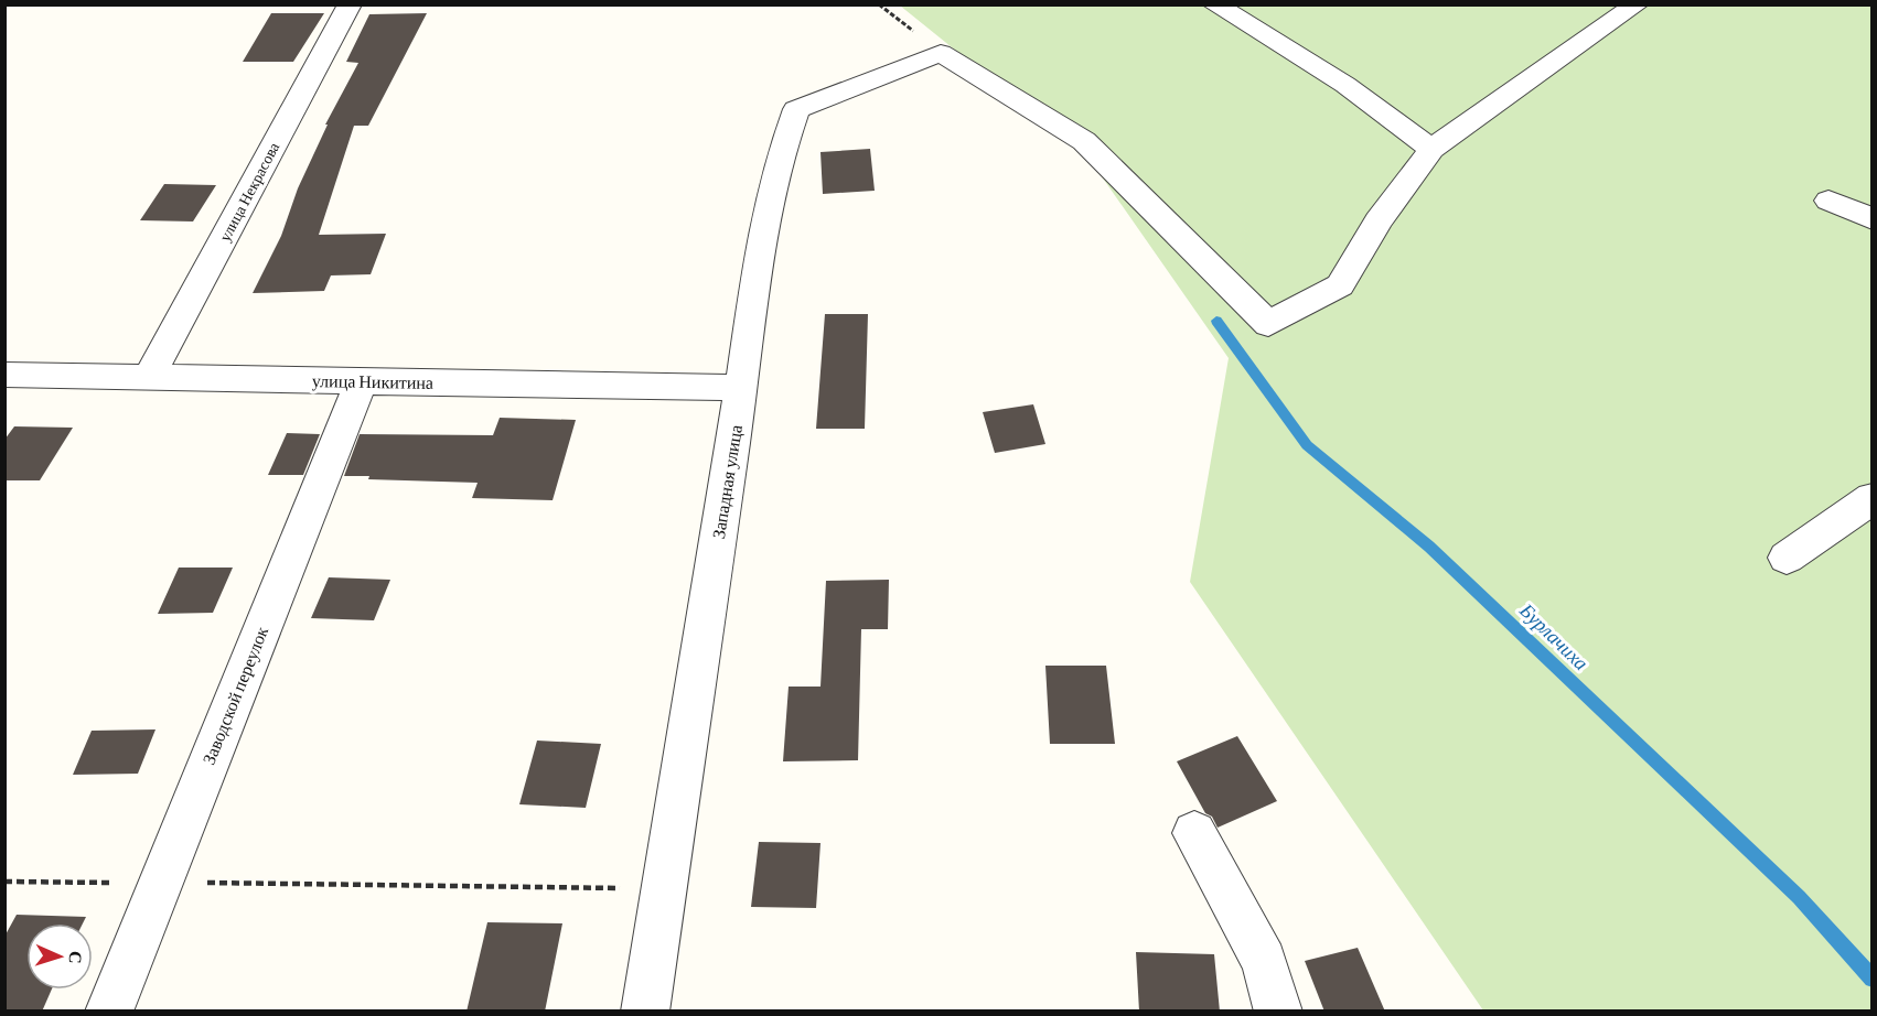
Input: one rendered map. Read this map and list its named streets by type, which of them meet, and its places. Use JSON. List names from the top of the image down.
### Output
{
  "streets": {
    "street": [
      "улица Некрасова",
      "улица Никитина",
      "Западная улица",
      "Заводской переулок"
    ]
  },
  "crossings": [
    ["улица Некрасова", "улица Никитина"],
    ["улица Никитина", "Западная улица"],
    ["улица Никитина", "Заводской переулок"]
  ],
  "water": ["Бурлачиха"],
  "north": "right"
}
